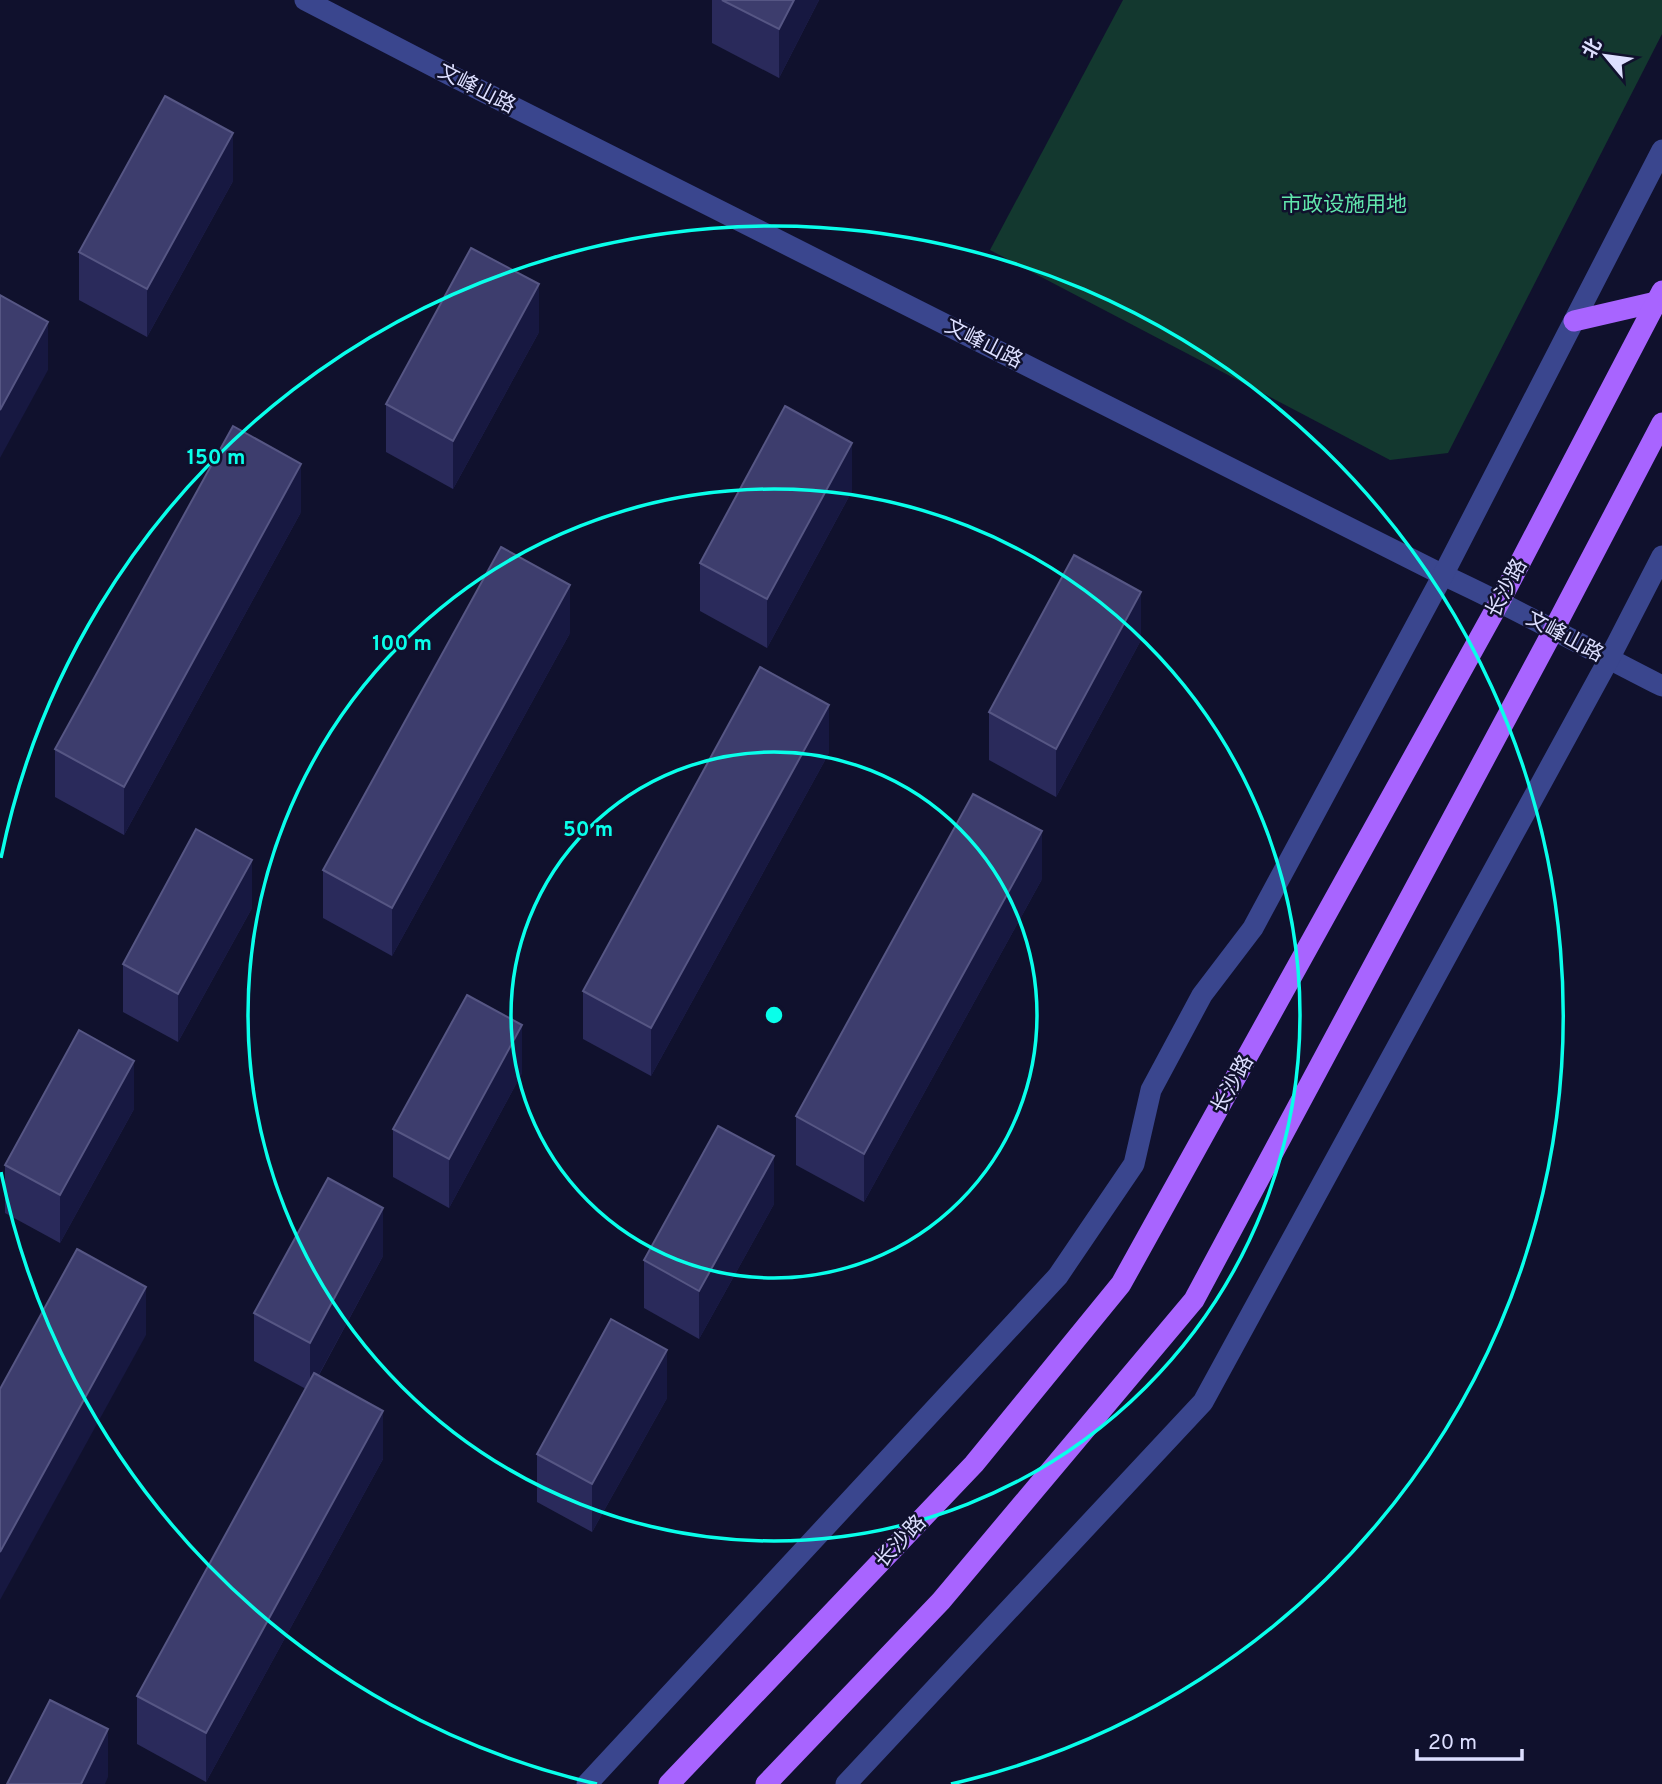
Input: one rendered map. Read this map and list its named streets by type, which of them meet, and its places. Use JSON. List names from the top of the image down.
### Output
{
  "streets": {
    "main road": ["长沙路"],
    "street": ["文峰山路"]
  },
  "crossings": [
    ["文峰山路", "长沙路"]
  ],
  "parks": ["市政设施用地"],
  "scale_bar": "20 m",
  "north": "top left",
  "rings": ["150 m", "100 m", "50 m"]
}
